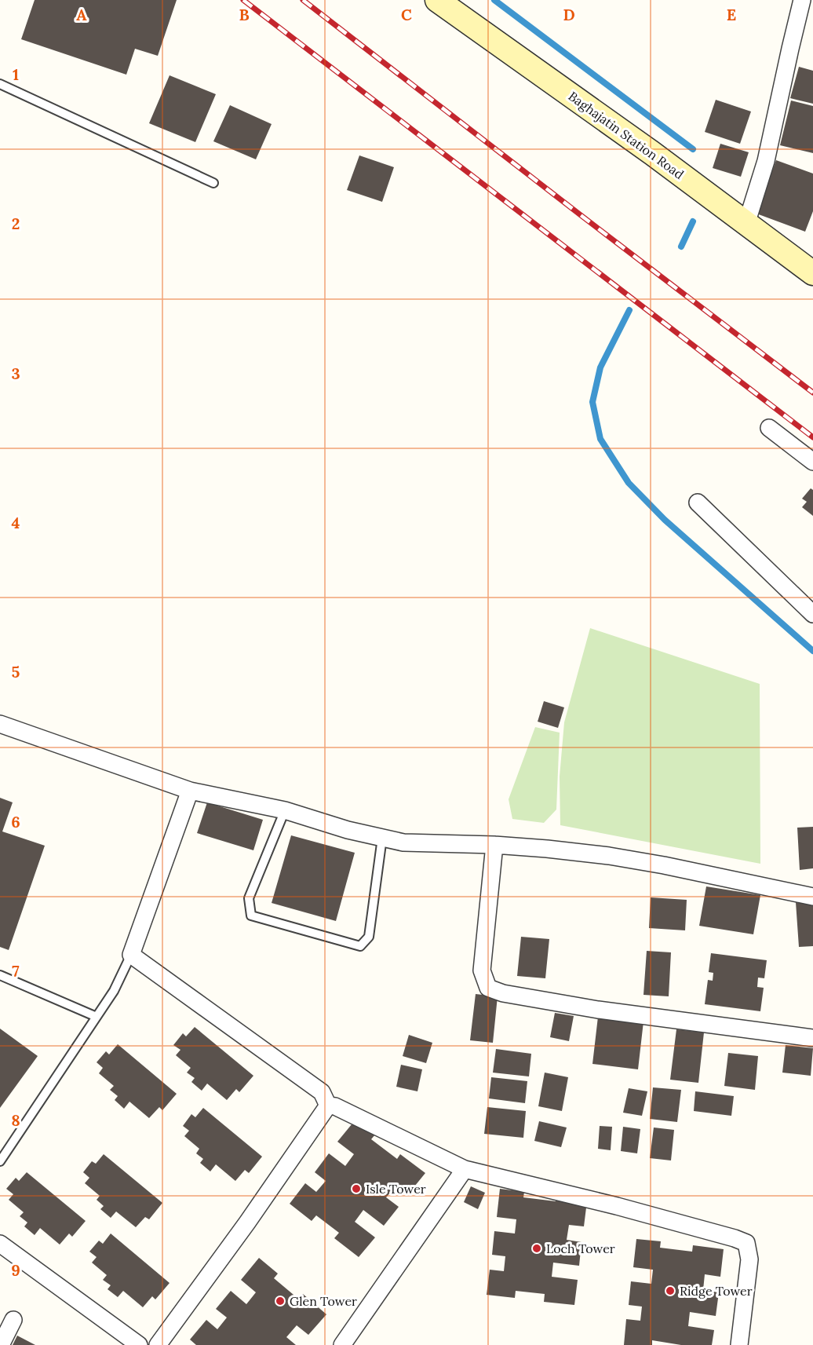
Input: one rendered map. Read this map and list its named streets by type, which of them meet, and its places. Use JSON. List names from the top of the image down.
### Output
{
  "streets": {
    "street": ["Baghajatin Station Road"]
  },
  "places": [
    "Isle Tower",
    "Loch Tower",
    "Ridge Tower",
    "Glen Tower"
  ],
  "grid": {
    "columns": [
      "A",
      "B",
      "C",
      "D",
      "E"
    ],
    "rows": [
      "1",
      "2",
      "3",
      "4",
      "5",
      "6",
      "7",
      "8",
      "9"
    ]
  }
}
